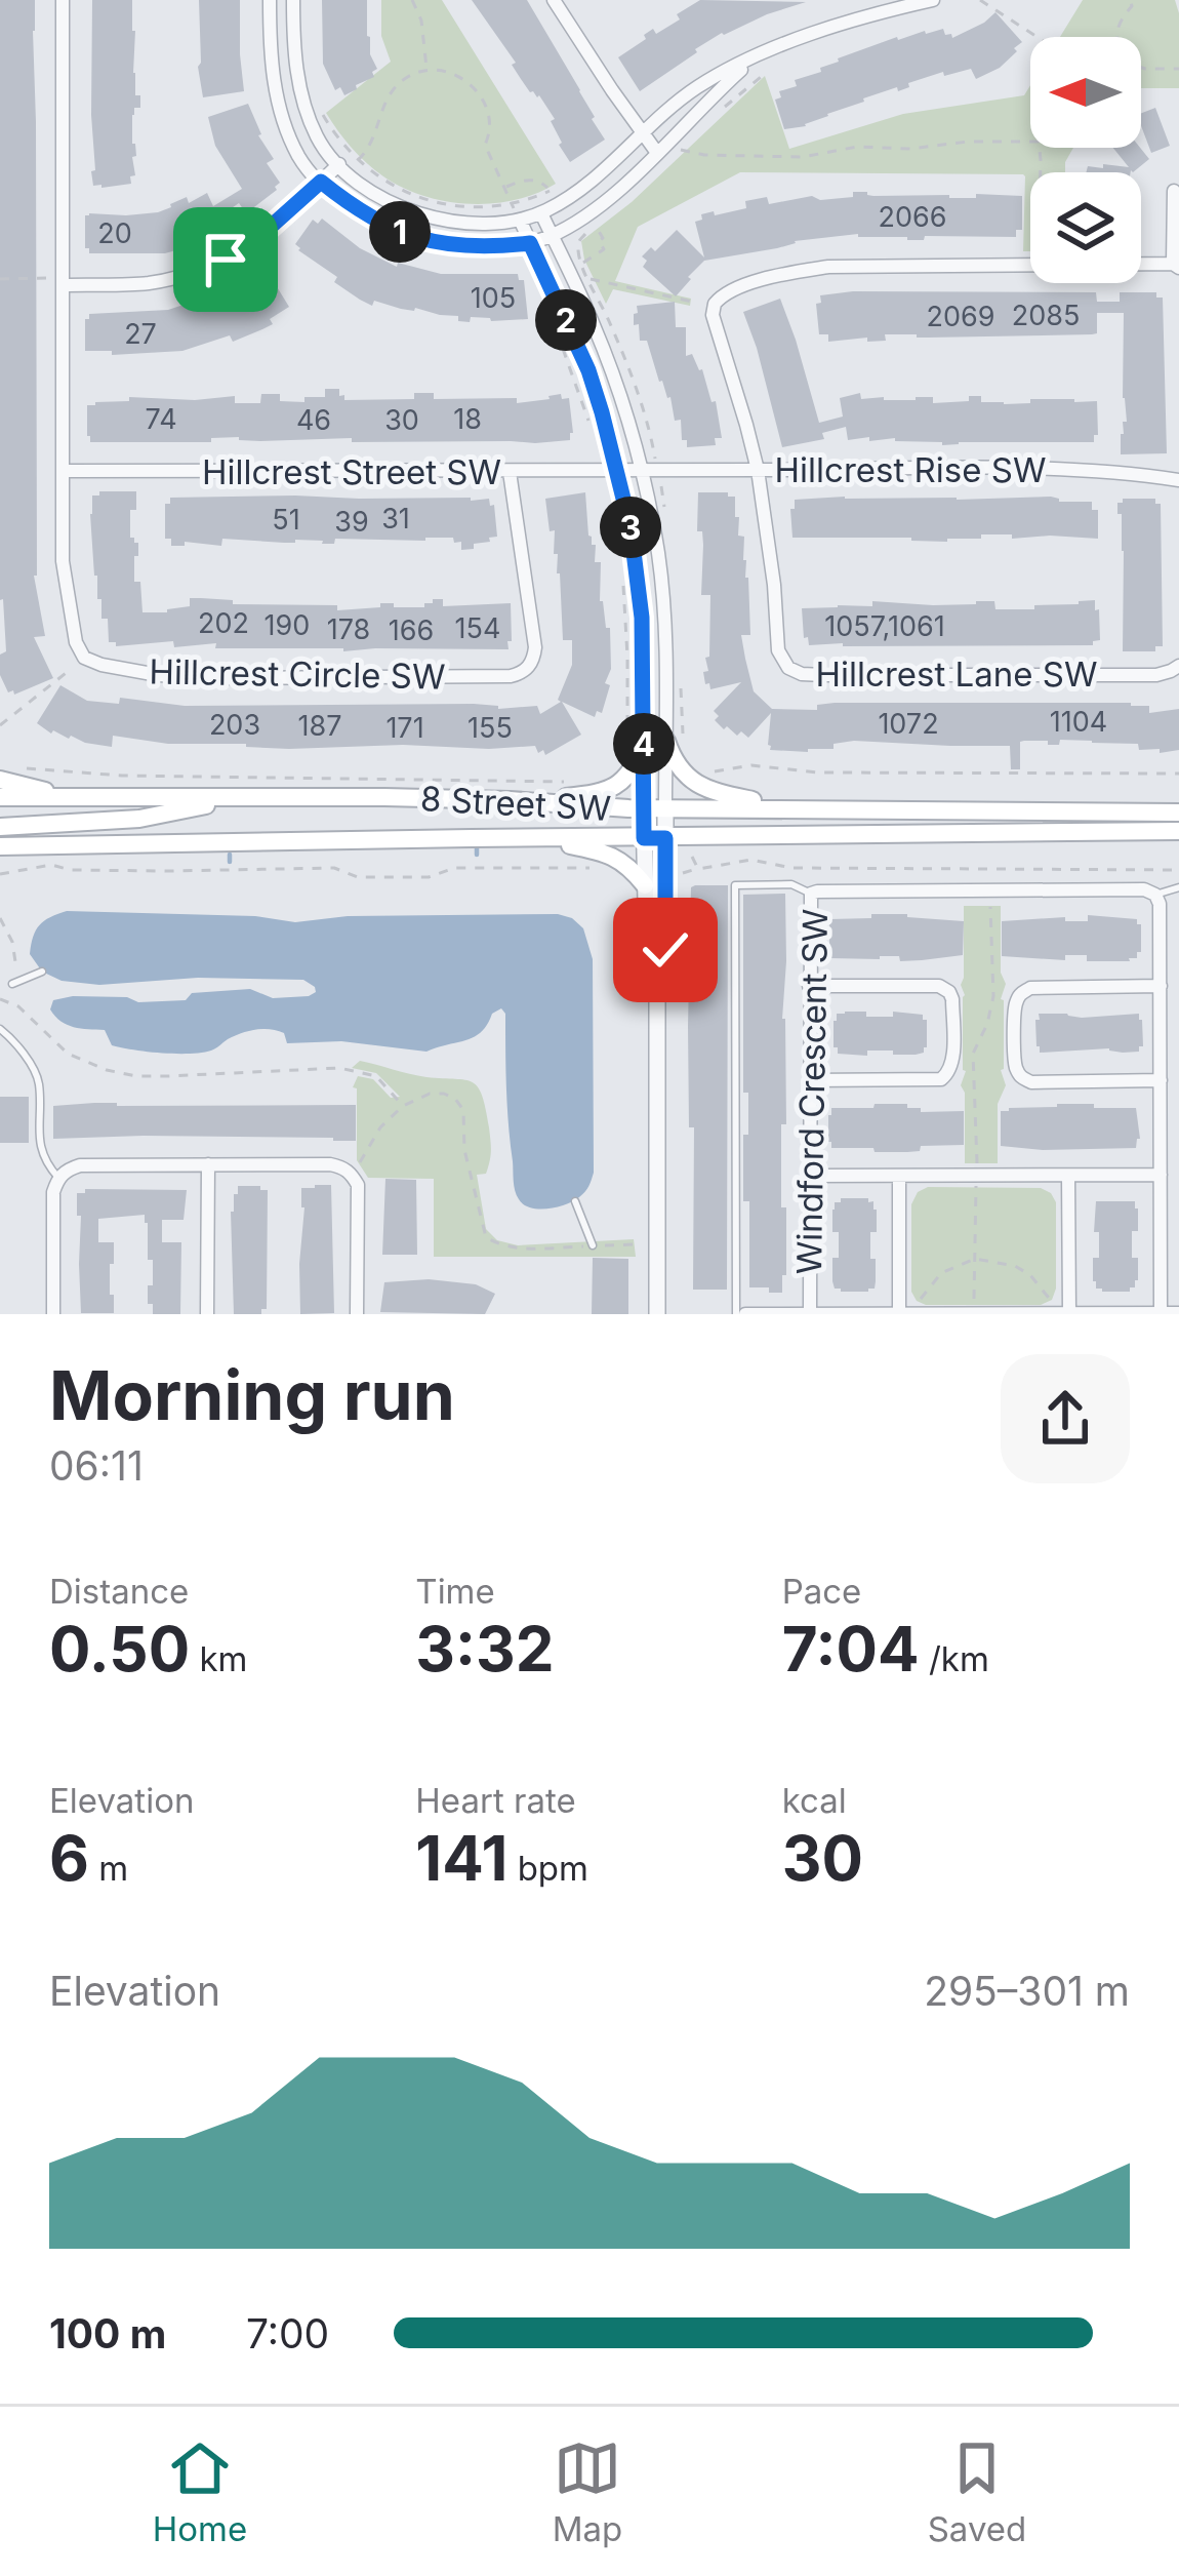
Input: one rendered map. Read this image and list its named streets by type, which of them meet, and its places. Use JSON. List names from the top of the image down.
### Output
{
  "streets": {
    "main road": ["8 Street SW"],
    "street": [
      "Hillcrest Rise SW",
      "Hillcrest Street SW",
      "Hillcrest Circle SW",
      "Hillcrest Lane SW",
      "Windford Crescent SW"
    ]
  },
  "crossings": [
    ["Hillcrest Rise SW", "Hillcrest Street SW"],
    ["Hillcrest Rise SW", "Hillcrest Lane SW"],
    ["Hillcrest Street SW", "Hillcrest Circle SW"]
  ],
  "house_numbers": [
    "2066",
    "20",
    "105",
    "2085",
    "2069",
    "27",
    "74",
    "18",
    "46",
    "30",
    "31",
    "51",
    "39",
    "202",
    "190",
    "1057,1061",
    "154",
    "178",
    "166",
    "1104",
    "1072",
    "203",
    "187",
    "171",
    "155"
  ],
  "north": "left",
  "page": {
    "pins": [
      "1",
      "2",
      "3",
      "4"
    ],
    "heading": ["Morning run", "06:11"],
    "stats": [
      ["Distance", "0.50 km"],
      ["Time", "3:32"],
      ["Pace", "7:04 /km"],
      ["Elevation", "6 m"],
      ["Heart rate", "141 bpm"],
      ["kcal", "30"]
    ],
    "chart": ["Elevation", "295–301 m"],
    "list": [
      {
        "name": "100 m",
        "note": "7:00"
      }
    ],
    "tabs": ["Home", "Map", "Saved"]
  }
}
